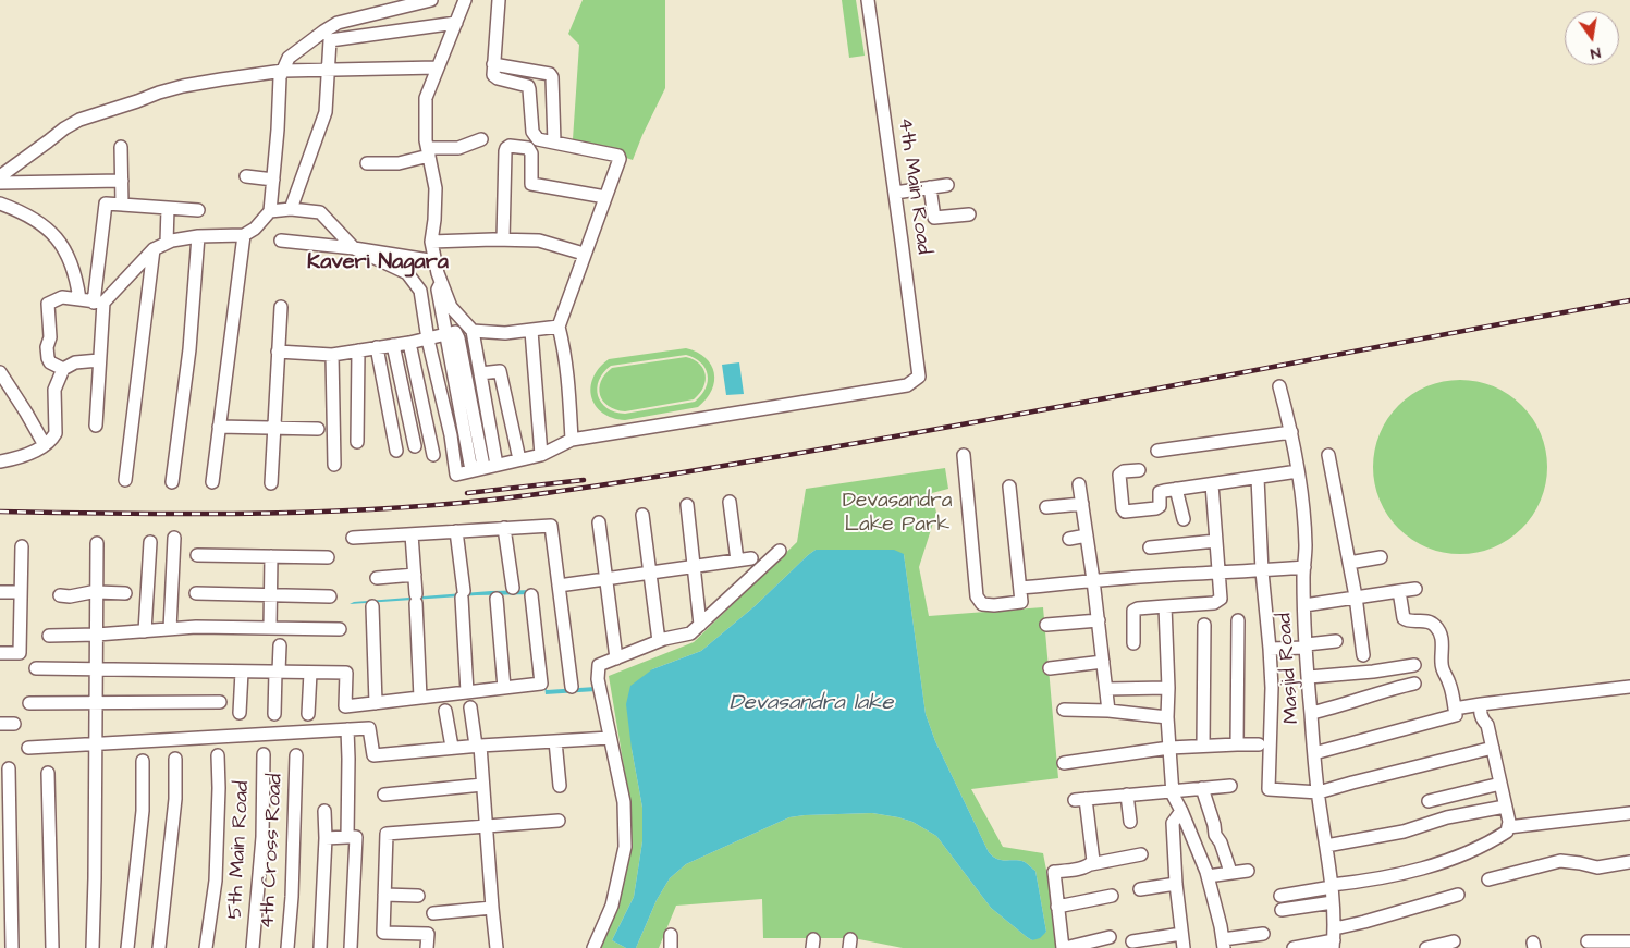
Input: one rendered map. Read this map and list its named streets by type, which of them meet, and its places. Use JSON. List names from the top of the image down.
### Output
{
  "streets": {
    "street": [
      "4th Main Road",
      "Masjid Road",
      "5th Main Road",
      "4th Cross Road"
    ]
  },
  "districts": ["Kaveri Nagara"],
  "water": ["Devasandra lake"],
  "parks": ["Devasandra Lake Park"],
  "north": "bottom"
}
